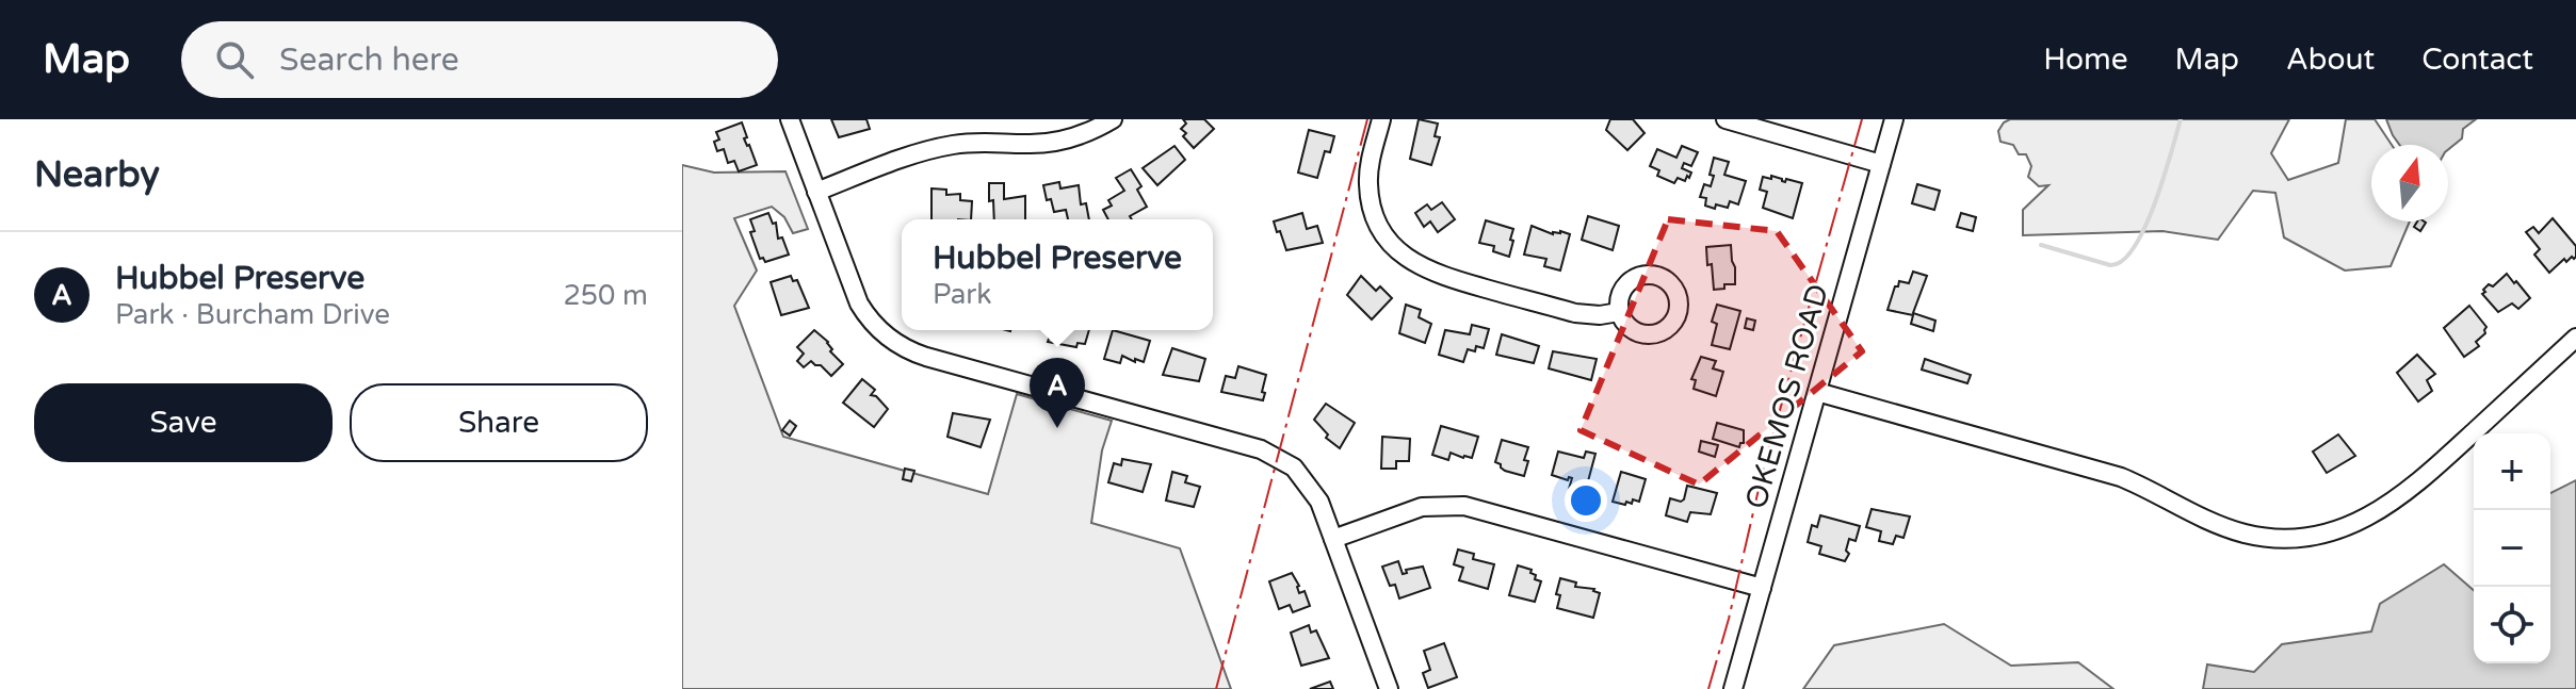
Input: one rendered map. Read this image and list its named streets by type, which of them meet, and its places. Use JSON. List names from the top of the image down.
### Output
{
  "streets": {
    "street": ["OKEMOS ROAD"]
  },
  "north": "top",
  "page": {
    "header": "Map",
    "search": "Search here",
    "nav": [
      "Home",
      "Map",
      "About",
      "Contact"
    ],
    "heading": "Nearby",
    "popup": ["Hubbel Preserve", "Park"],
    "list": [
      {
        "mark": "A",
        "name": "Hubbel Preserve",
        "note": "Park · Burcham Drive",
        "value": "250 m"
      }
    ],
    "buttons": ["Save", "Share"],
    "pins": "A",
    "map_buttons": ["+", "−"]
  }
}
